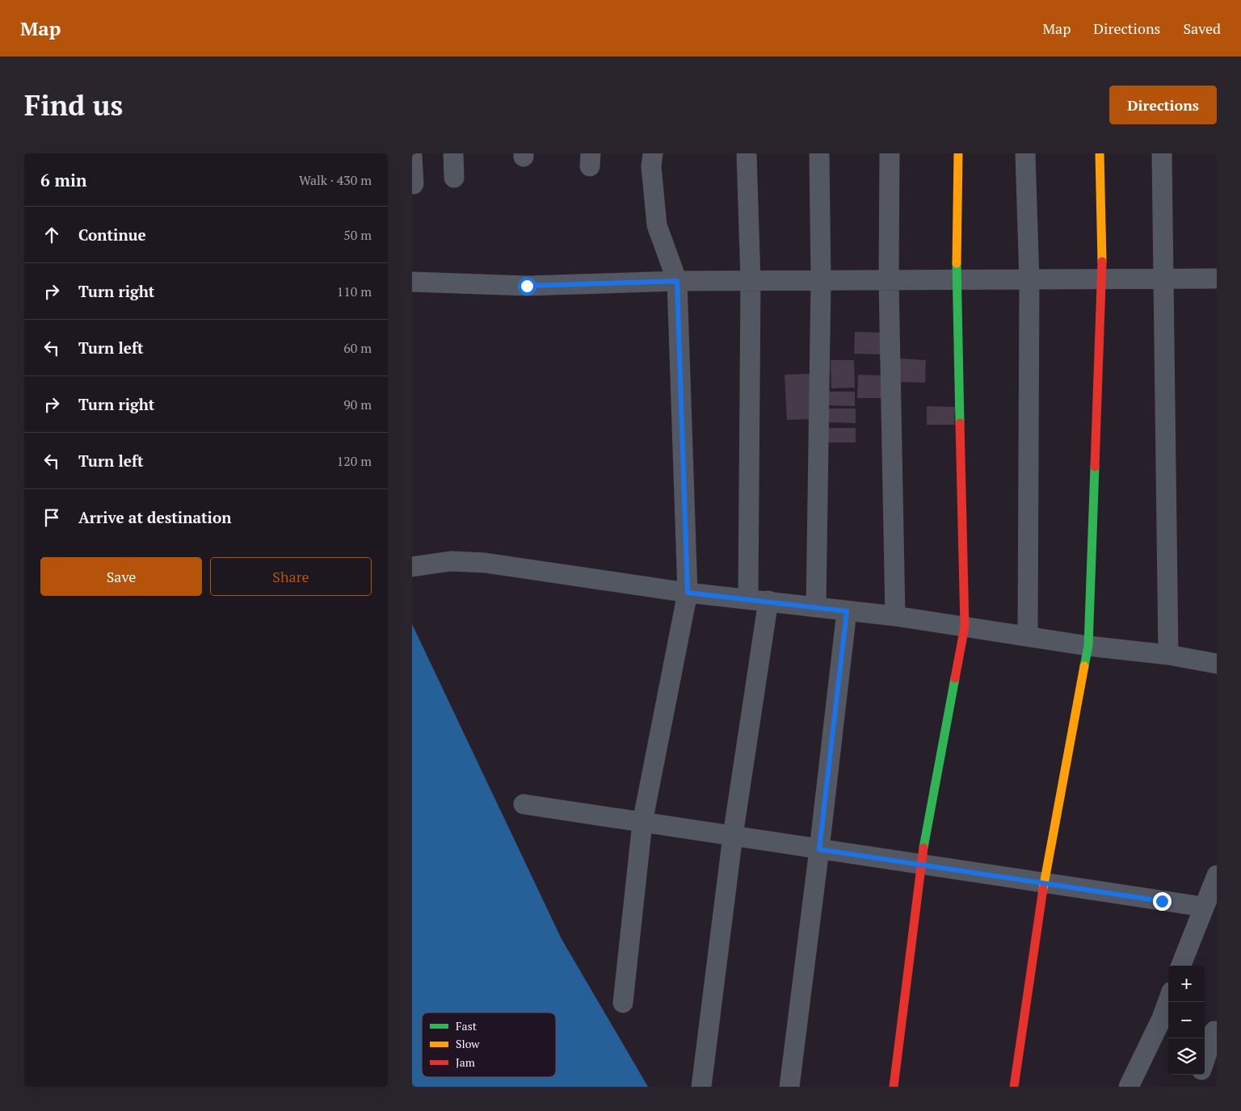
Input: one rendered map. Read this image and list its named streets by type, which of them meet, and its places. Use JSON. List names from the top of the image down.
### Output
{
  "legend": ["Fast", "Slow", "Jam"],
  "page": {
    "header": "Map",
    "nav": ["Map", "Directions", "Saved"],
    "buttons": [
      "Directions",
      ["Save", "Share"]
    ],
    "title": "Find us",
    "heading": ["6 min", "Walk · 430 m"],
    "list": [
      ["Continue", "50 m"],
      ["Turn right", "110 m"],
      ["Turn left", "60 m"],
      ["Turn right", "90 m"],
      ["Turn left", "120 m"],
      "Arrive at destination"
    ],
    "map_buttons": ["+", "−"]
  }
}
